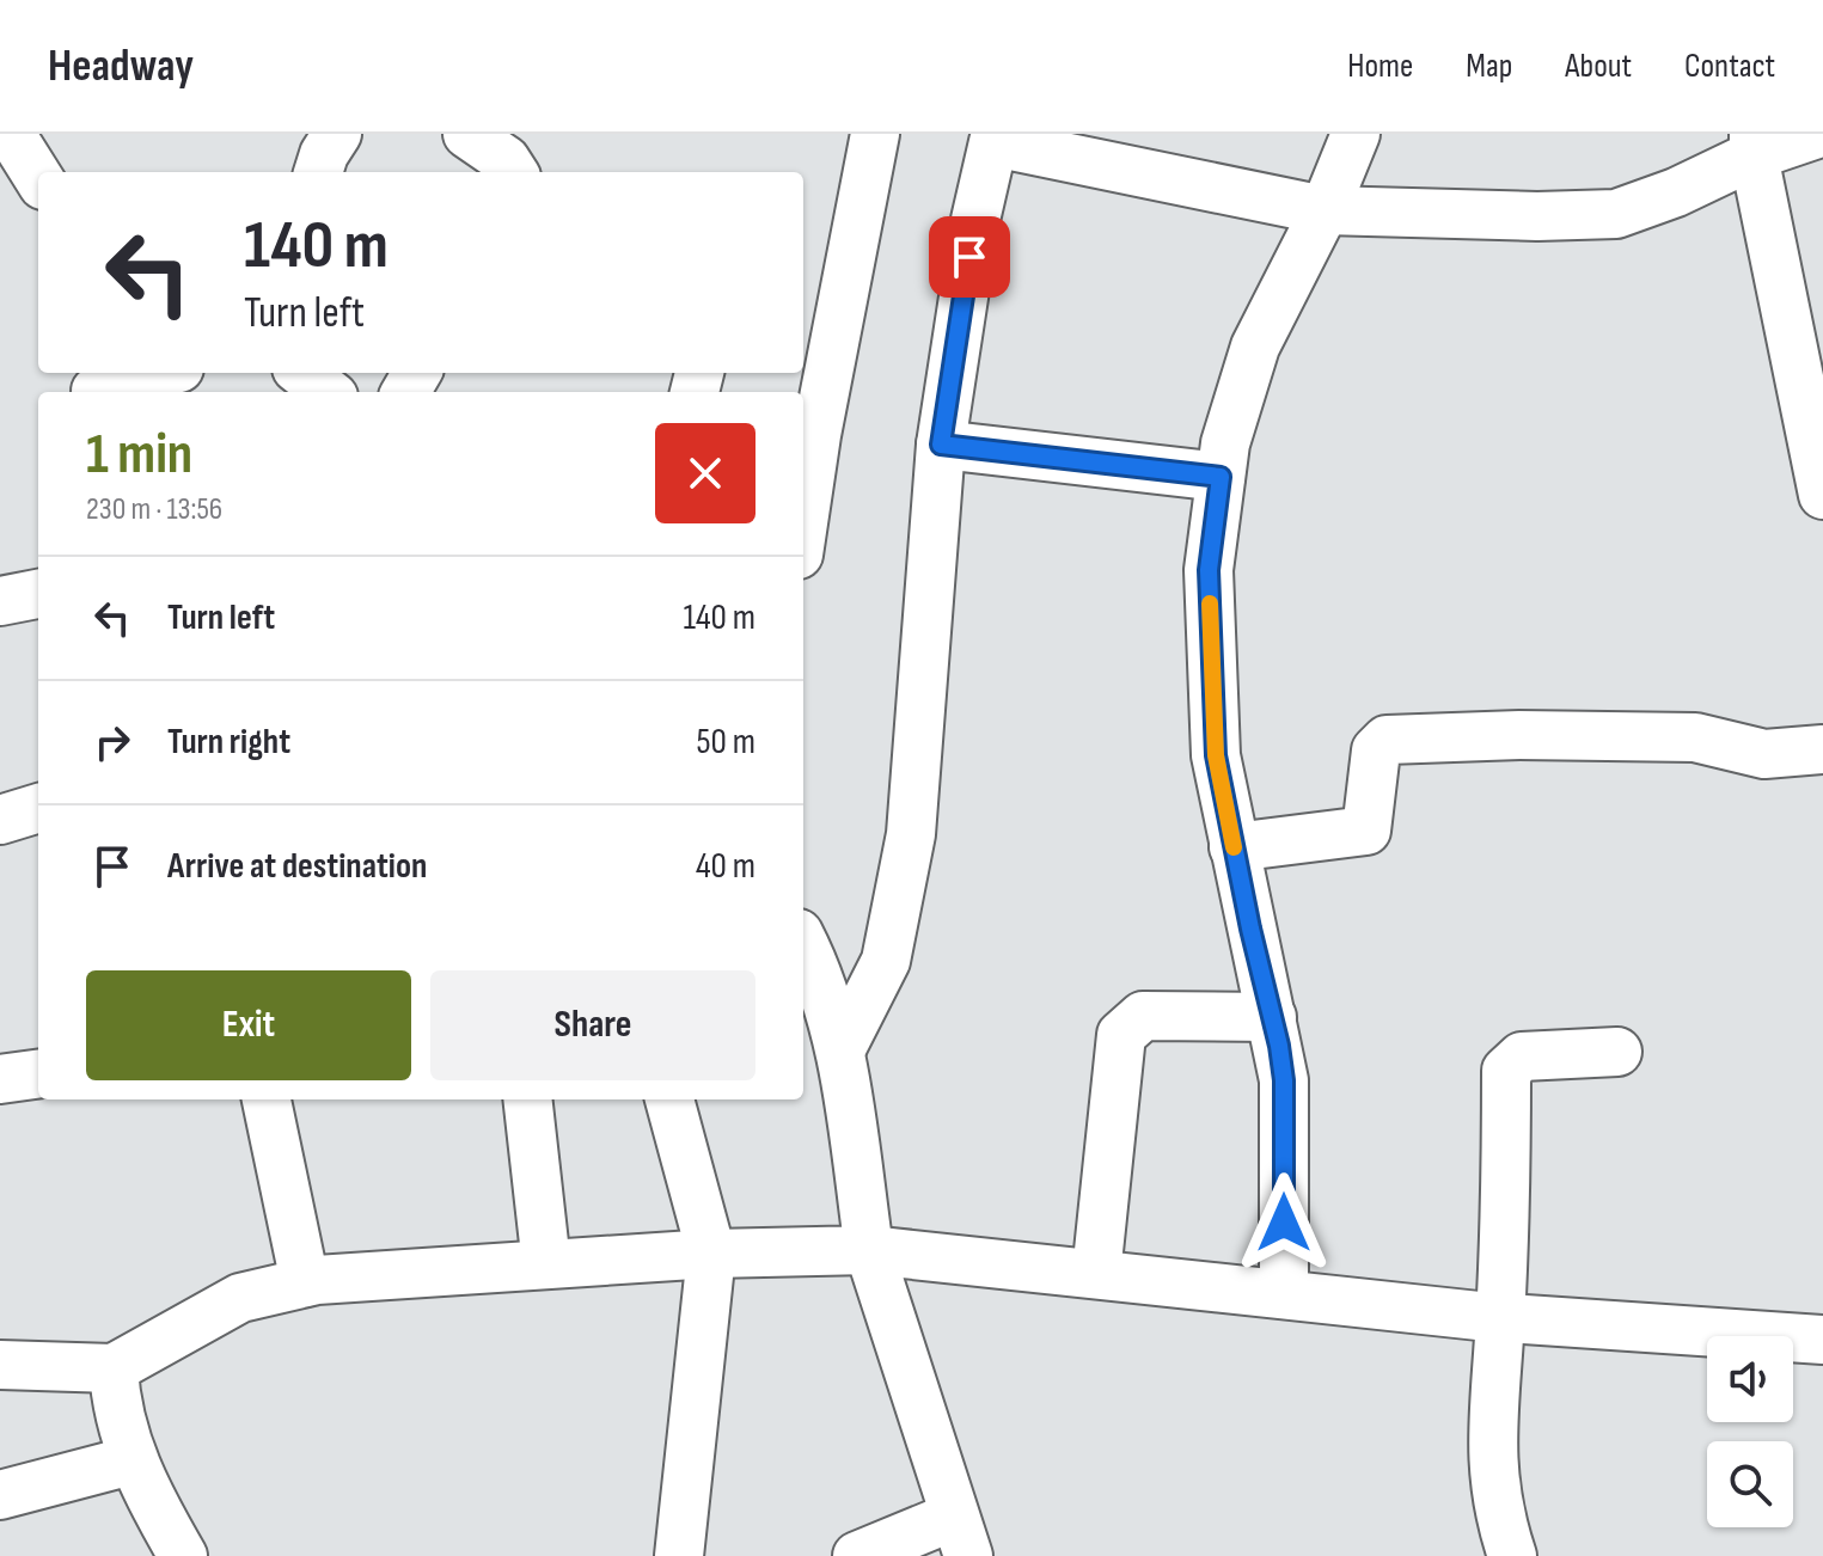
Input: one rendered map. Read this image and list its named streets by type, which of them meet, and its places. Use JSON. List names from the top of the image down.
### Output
{
  "page": {
    "header": "Headway",
    "nav": [
      "Home",
      "Map",
      "About",
      "Contact"
    ],
    "turn": ["140 m", "Turn left"],
    "heading": ["1 min", "230 m · 13:56"],
    "list": [
      {
        "name": "Turn left",
        "value": "140 m"
      },
      {
        "name": "Turn right",
        "value": "50 m"
      },
      {
        "name": "Arrive at destination",
        "value": "40 m"
      }
    ],
    "buttons": ["Exit", "Share"]
  }
}
